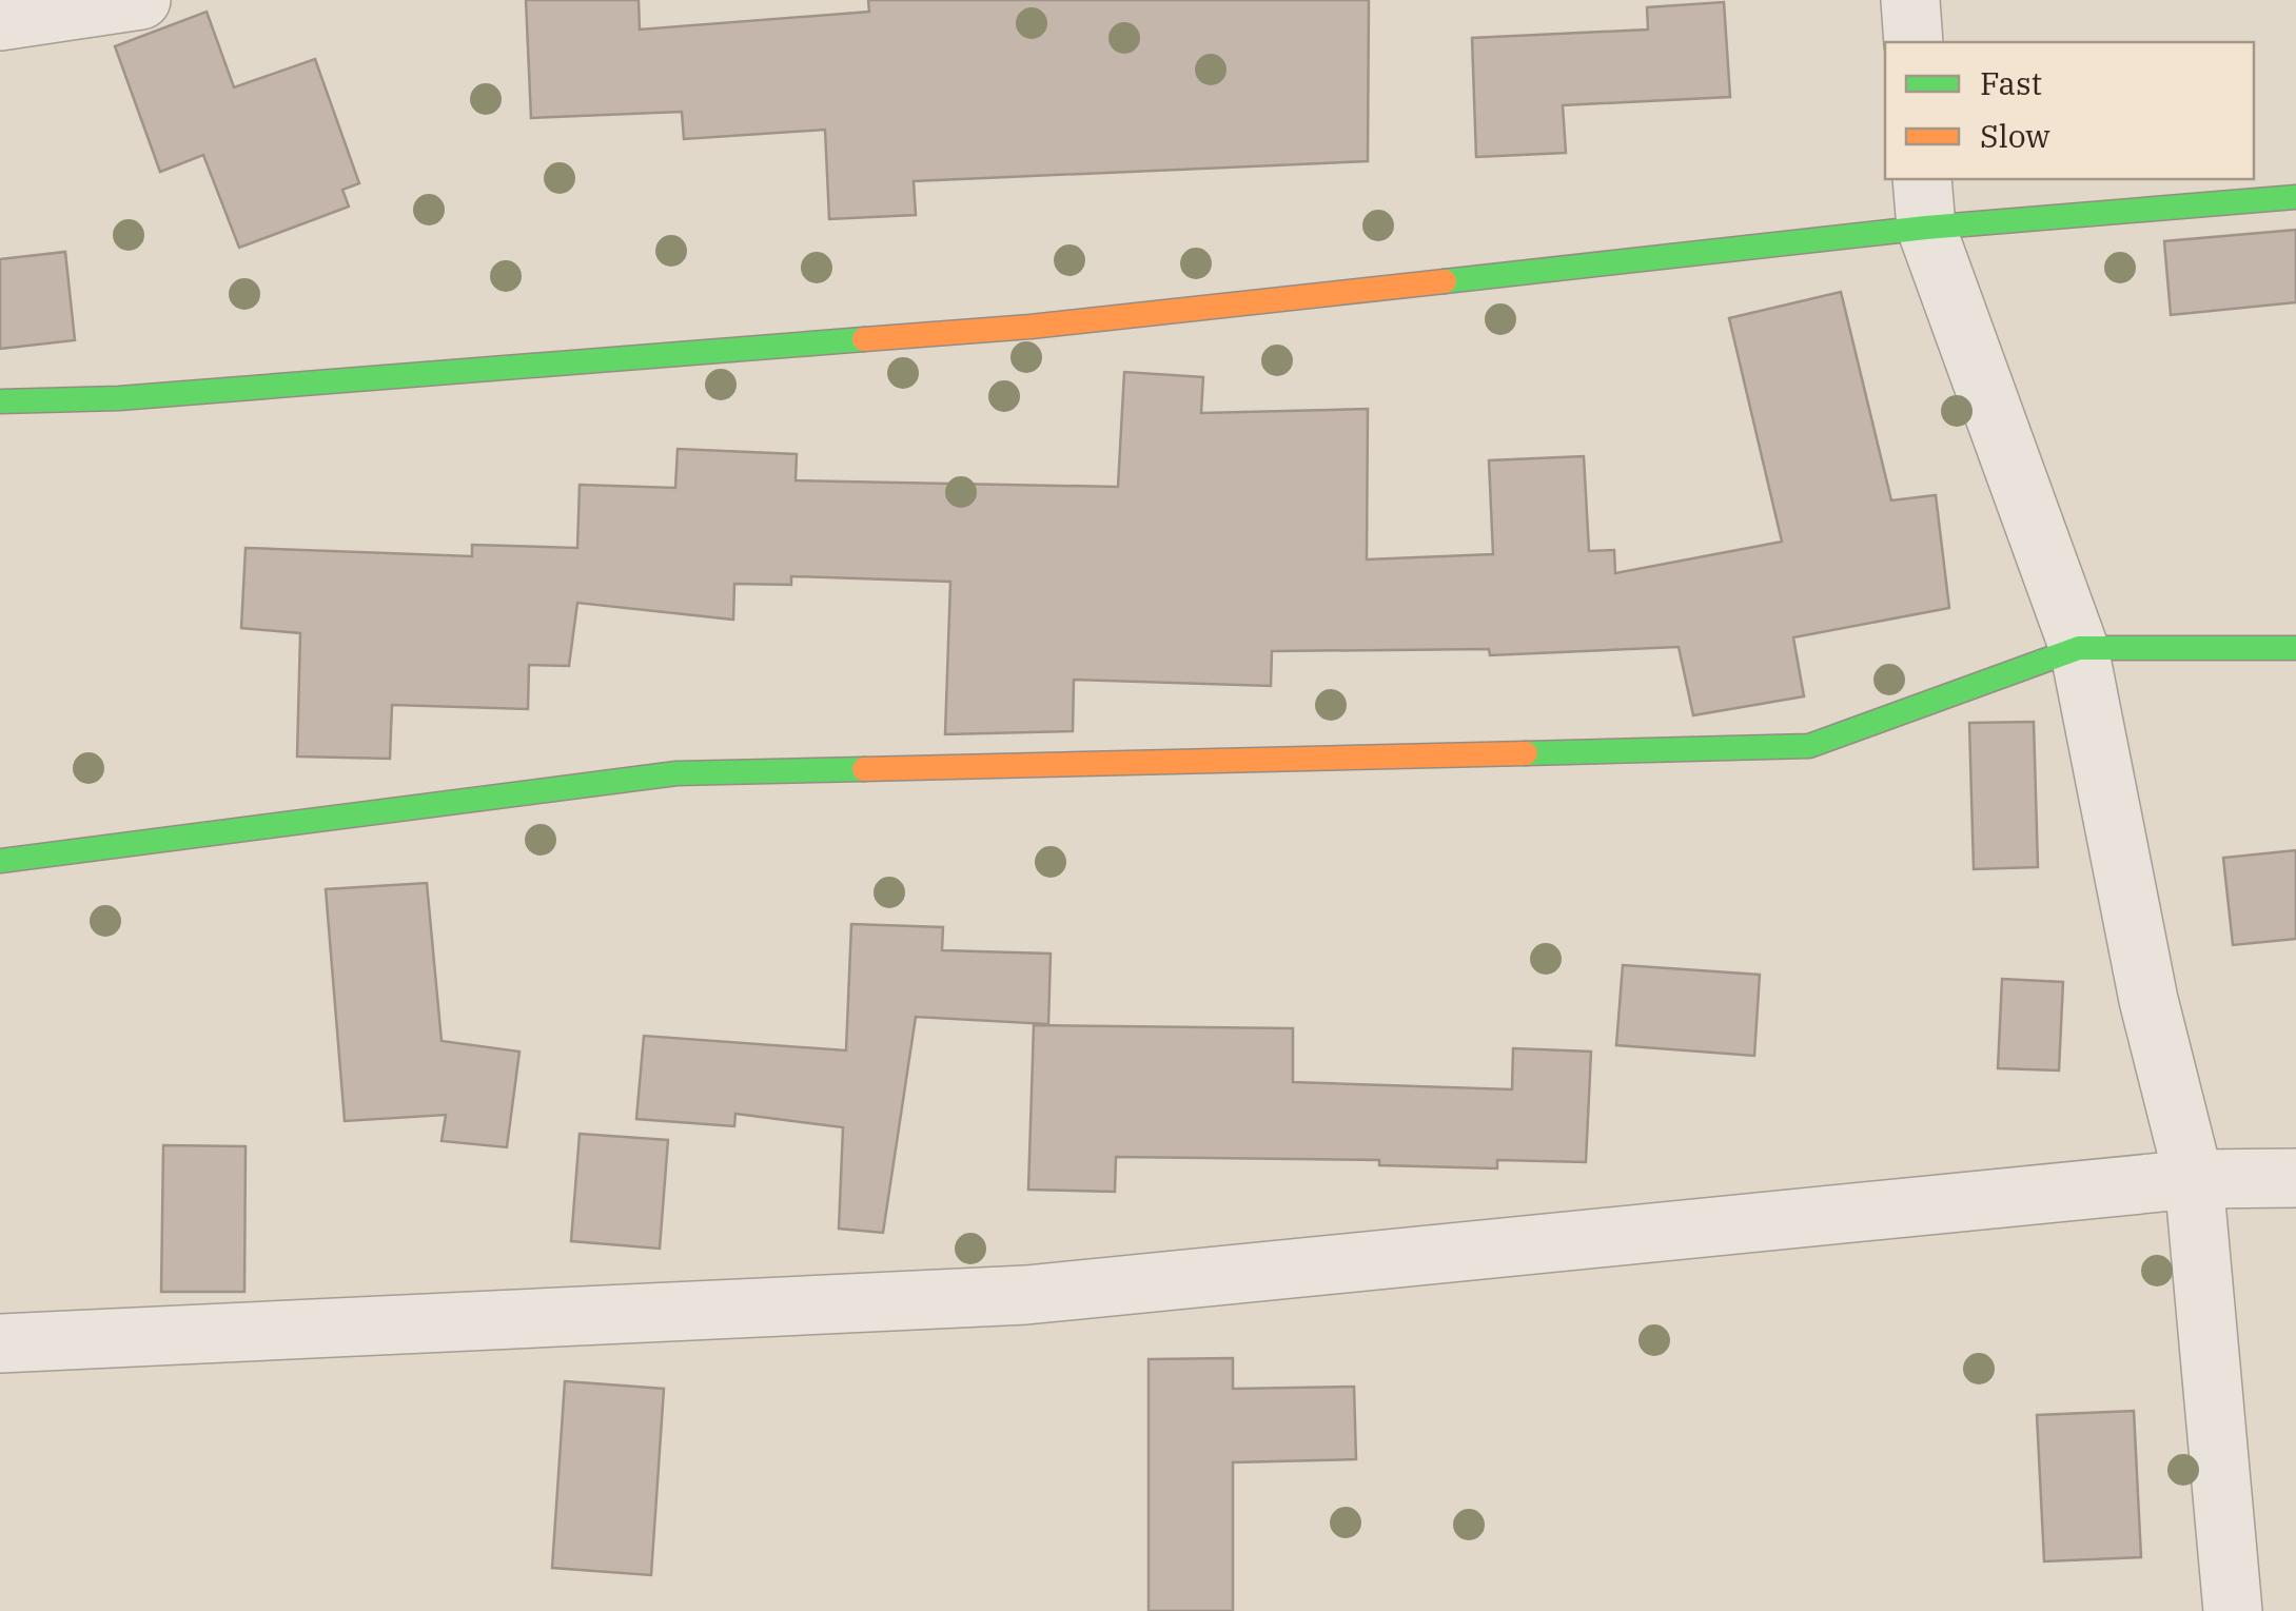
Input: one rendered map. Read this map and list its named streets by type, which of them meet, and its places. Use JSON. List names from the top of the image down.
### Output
{
  "legend": ["Fast", "Slow"]
}
